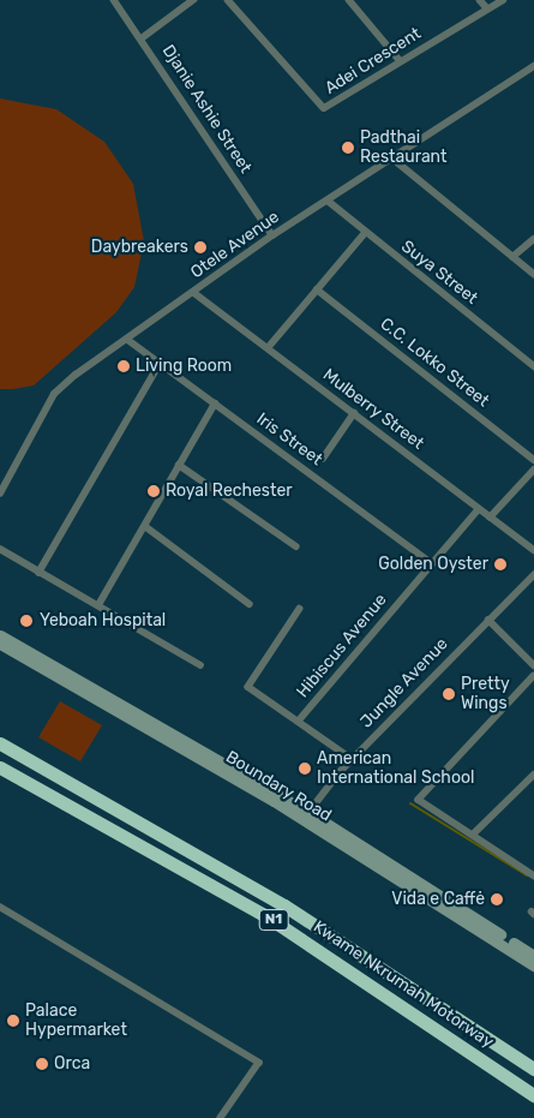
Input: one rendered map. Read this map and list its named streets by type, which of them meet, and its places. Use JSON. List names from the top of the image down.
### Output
{
  "streets": {
    "highway": ["N1", "Kwame Nkrumah Motorway"],
    "main road": ["Boundary Road"],
    "street": [
      "Adei Crescent",
      "Djanie Ashie Street",
      "Otele Avenue",
      "Suya Street",
      "C.C. Lokko Street",
      "Mulberry Street",
      "Iris Street",
      "Hibiscus Avenue",
      "Jungle Avenue"
    ]
  },
  "crossings": [
    ["Djanie Ashie Street", "Otele Avenue"],
    ["Otele Avenue", "Suya Street"],
    ["Otele Avenue", "Mulberry Street"],
    ["Otele Avenue", "Iris Street"],
    ["Mulberry Street", "Hibiscus Avenue"],
    ["Iris Street", "Hibiscus Avenue"],
    ["Jungle Avenue", "Boundary Road"]
  ],
  "places": [
    "Padthai Restaurant",
    "Daybreakers",
    "Living Room",
    "Royal Rechester",
    "Golden Oyster",
    "Yeboah Hospital",
    "Pretty Wings",
    "American International School",
    "Vida e Caffė",
    "Palace Hypermarket",
    "Orca"
  ]
}
